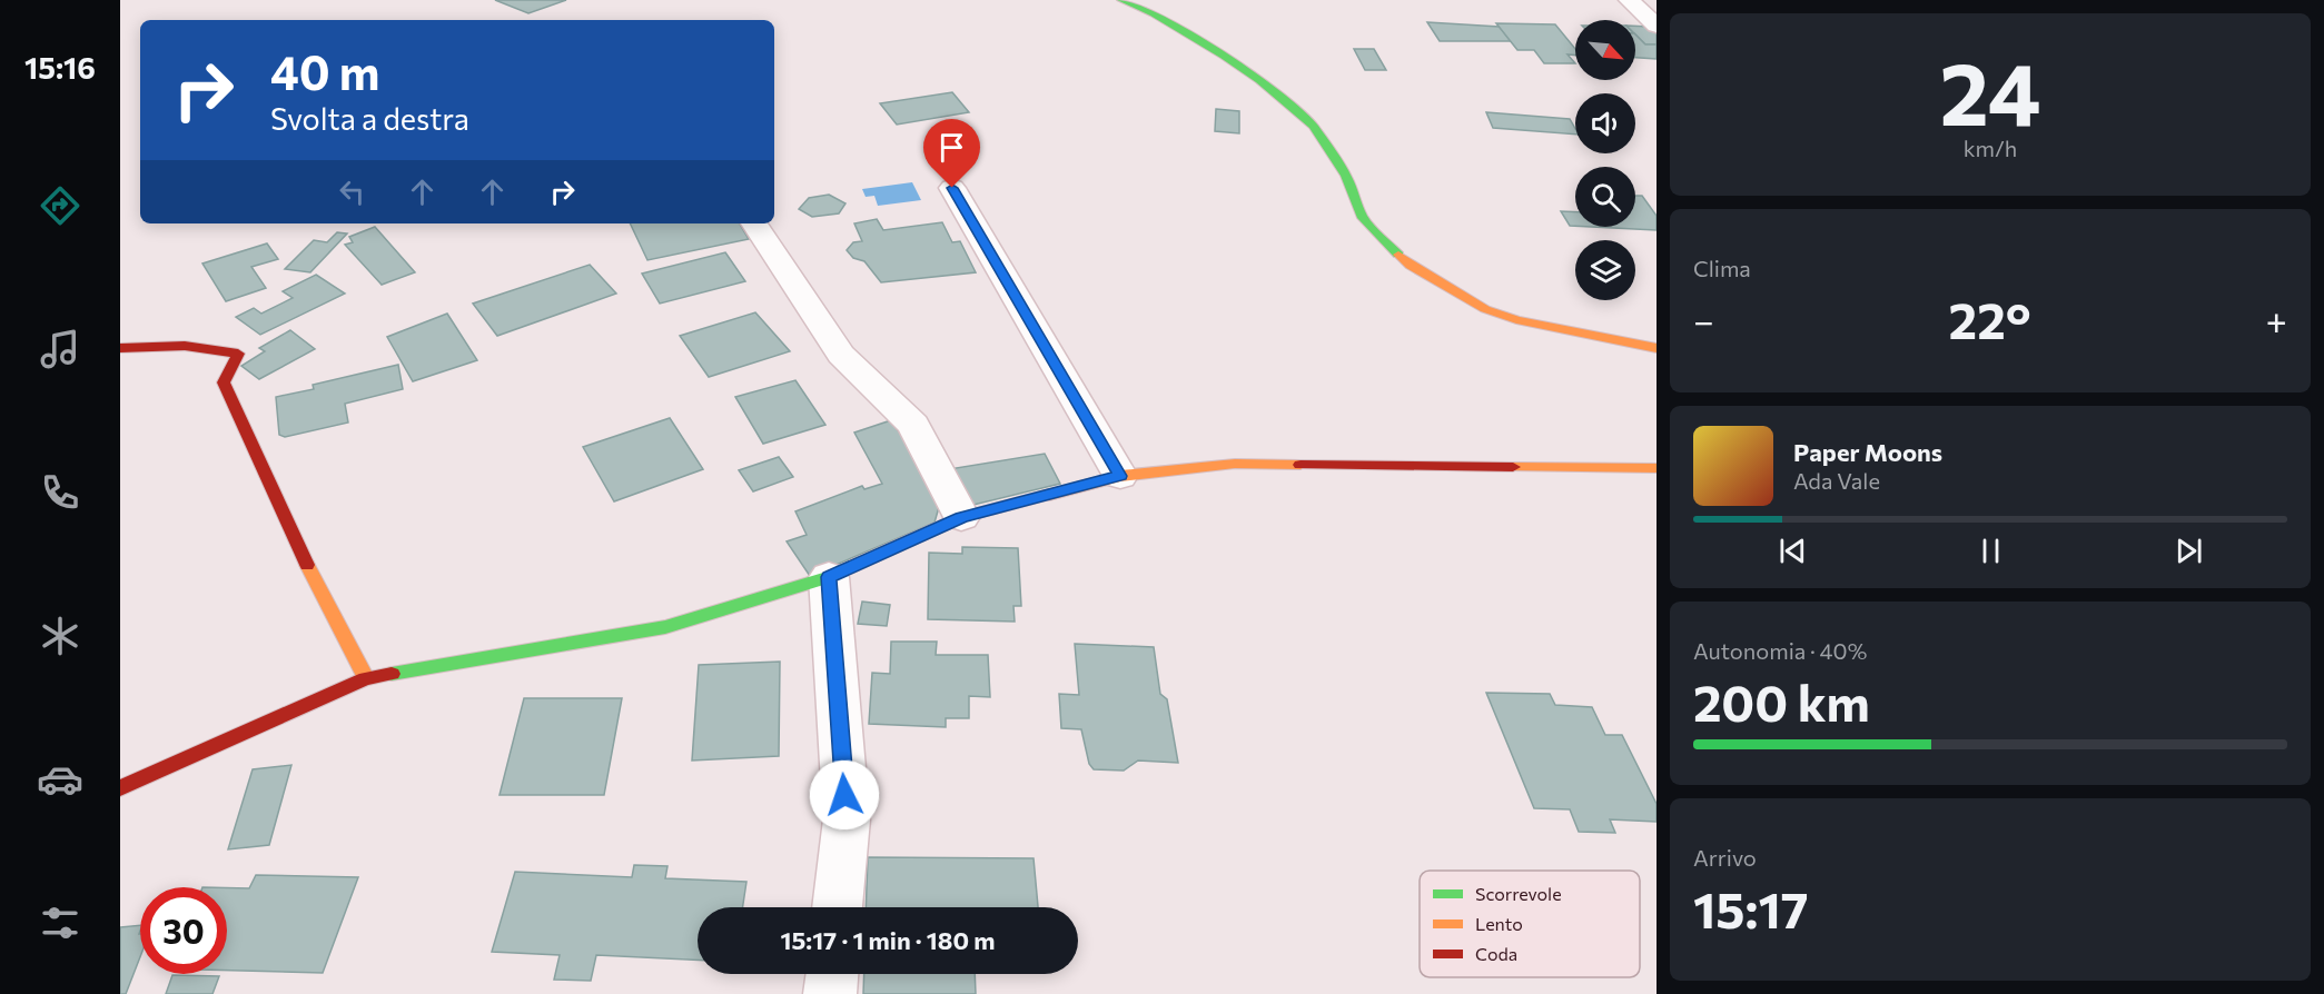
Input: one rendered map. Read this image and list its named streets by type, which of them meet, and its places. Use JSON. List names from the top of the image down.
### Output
{
  "legend": ["Scorrevole", "Lento", "Coda"],
  "north": "bottom right",
  "page": {
    "tabs": "15:16",
    "tile": [
      ["24", "km/h"],
      "Clima",
      ["Autonomia · 40%", "200 km"],
      ["Arrivo", "15:17"]
    ],
    "turn": ["40 m", "Svolta a destra"],
    "heat": ["−", "22°", "+"],
    "song": ["Paper Moons", "Ada Vale"],
    "limit": "30",
    "trip": "15:17 · 1 min · 180 m"
  }
}
